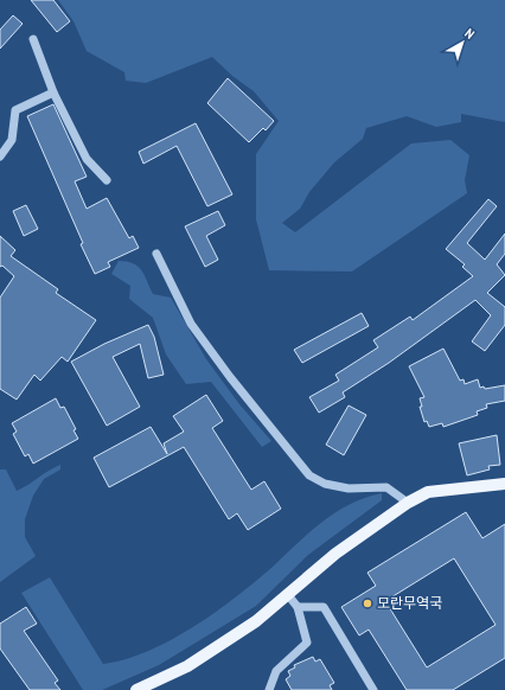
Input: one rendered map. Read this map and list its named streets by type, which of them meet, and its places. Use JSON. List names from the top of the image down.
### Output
{
  "places": ["모란무역국"],
  "north": "top right"
}
